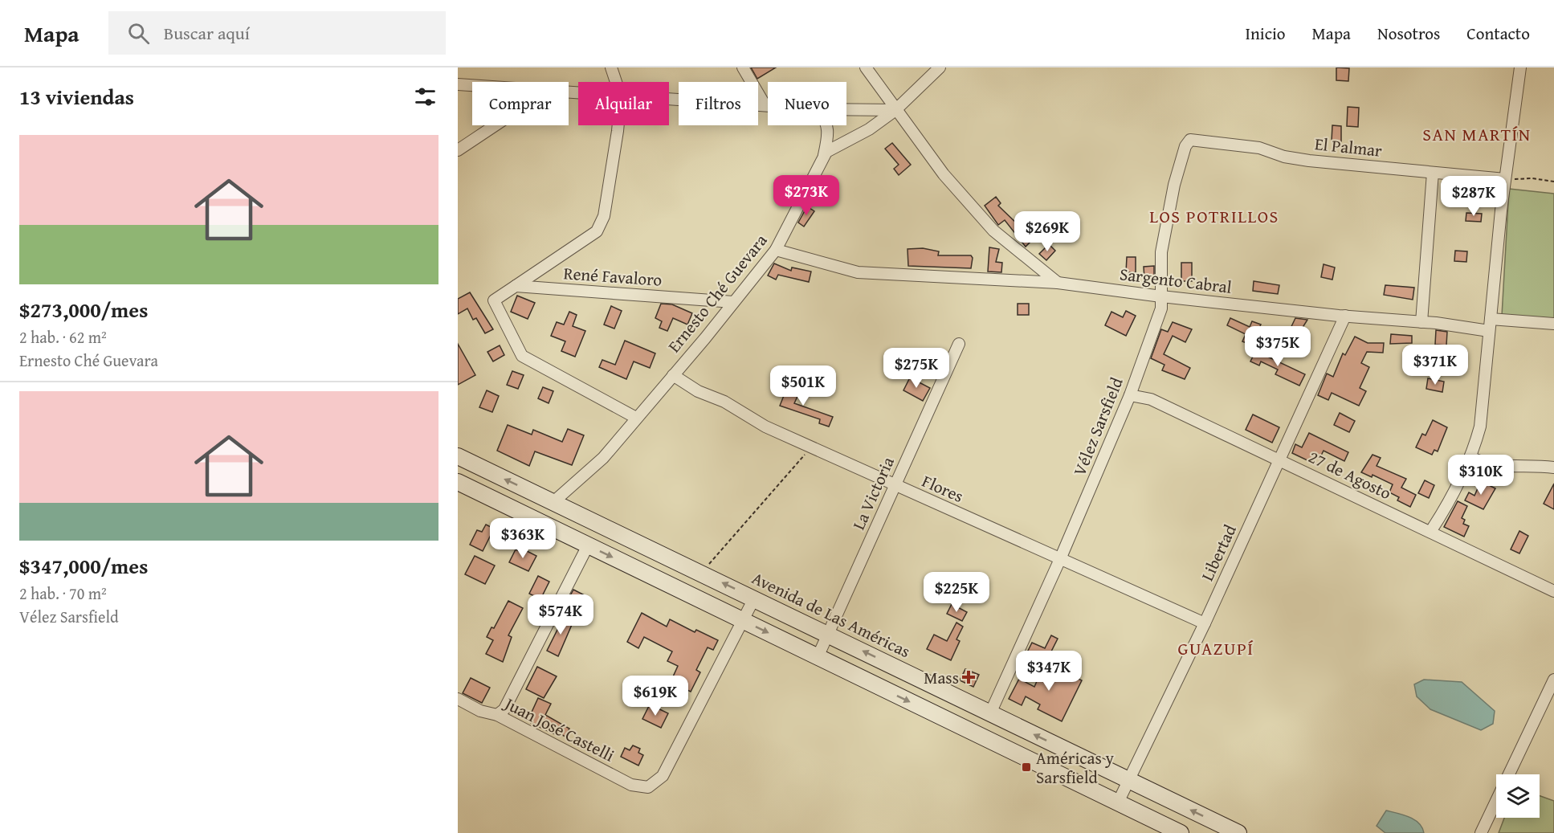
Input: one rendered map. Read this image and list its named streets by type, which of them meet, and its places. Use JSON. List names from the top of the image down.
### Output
{
  "streets": {
    "main road": ["Avenida de Las Américas"],
    "street": [
      "El Palmar",
      "René Favaloro",
      "Sargento Cabral",
      "Ernesto Ché Guevara",
      "Vélez Sarsfield",
      "27 de Agosto",
      "Flores",
      "La Victoria",
      "Libertad",
      "Juan José Castelli"
    ]
  },
  "crossings": [
    ["El Palmar", "Vélez Sarsfield"],
    ["René Favaloro", "Ernesto Ché Guevara"],
    ["Sargento Cabral", "Ernesto Ché Guevara"],
    ["Sargento Cabral", "Vélez Sarsfield"],
    ["Sargento Cabral", "Libertad"],
    ["Ernesto Ché Guevara", "Flores"],
    ["Ernesto Ché Guevara", "Avenida de Las Américas"],
    ["Vélez Sarsfield", "27 de Agosto"],
    ["Vélez Sarsfield", "Flores"],
    ["Vélez Sarsfield", "Avenida de Las Américas"],
    ["27 de Agosto", "Libertad"],
    ["Flores", "La Victoria"],
    ["Flores", "Libertad"],
    ["La Victoria", "Avenida de Las Américas"],
    ["Libertad", "Avenida de Las Américas"]
  ],
  "districts": ["SAN MARTÍN", "LOS POTRILLOS", "GUAZUPÍ"],
  "places": {
    "health": ["Mass"],
    "transit": ["Américas y Sarsfield"]
  },
  "page": {
    "header": "Mapa",
    "search": "Buscar aquí",
    "nav": [
      "Inicio",
      "Mapa",
      "Nosotros",
      "Contacto"
    ],
    "heading": "13 viviendas",
    "chip": [
      "Comprar",
      "Alquilar",
      "Filtros",
      "Nuevo"
    ],
    "list": [
      {
        "name": "$273,000/mes",
        "note": "2 hab. · 62 m² · Ernesto Ché Guevara"
      },
      {
        "name": "$347,000/mes",
        "note": "2 hab. · 70 m² · Vélez Sarsfield"
      }
    ],
    "price": [
      "$273K",
      "$287K",
      "$269K",
      "$375K",
      "$371K",
      "$275K",
      "$501K",
      "$310K",
      "$363K",
      "$225K",
      "$574K",
      "$347K",
      "$619K"
    ]
  }
}
